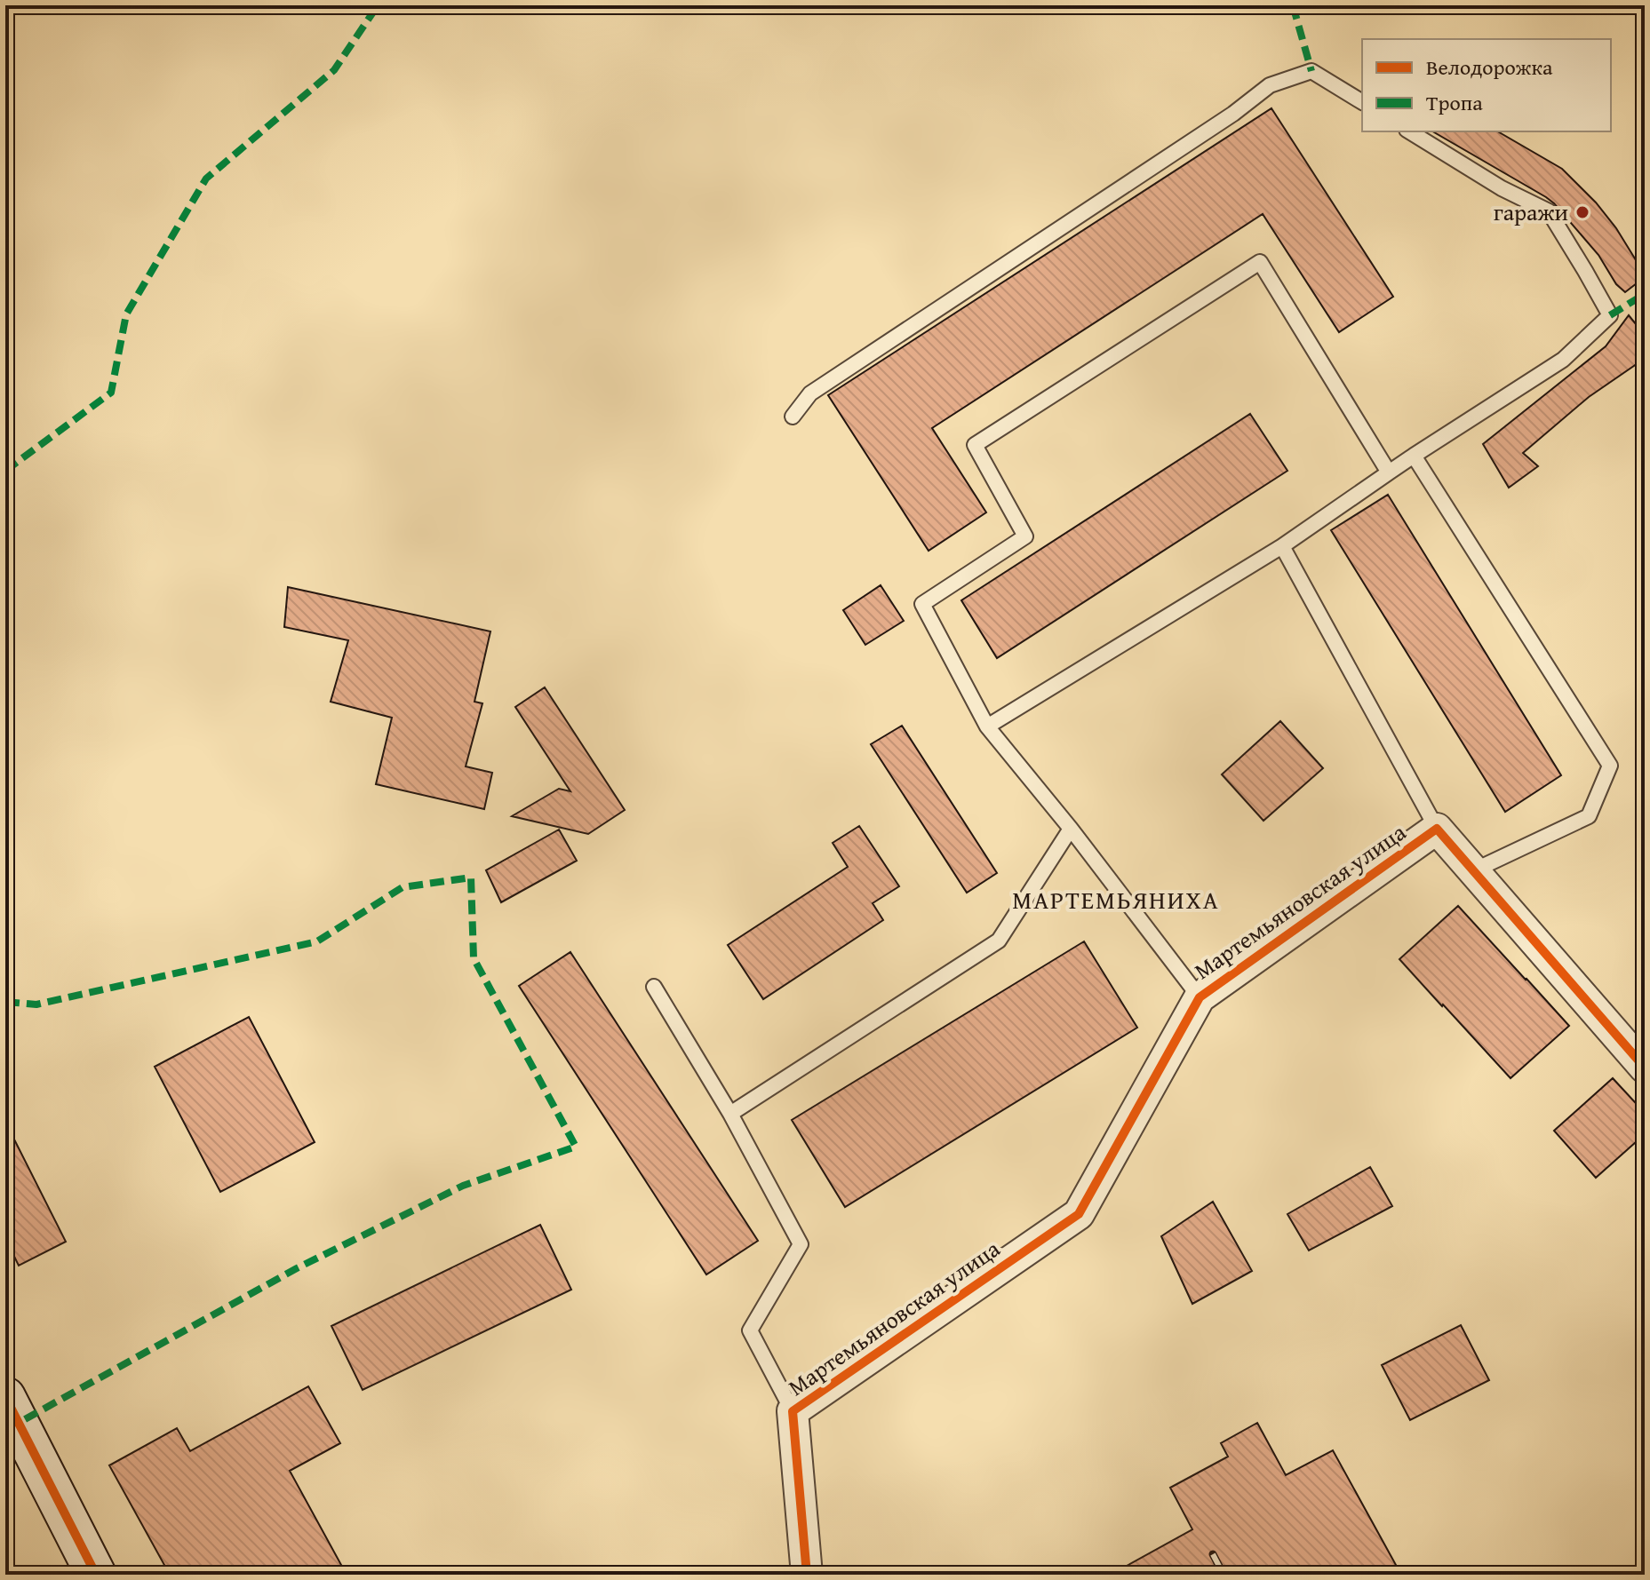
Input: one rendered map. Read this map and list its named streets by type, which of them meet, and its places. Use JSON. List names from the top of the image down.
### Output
{
  "streets": {
    "street": ["Мартемьяновская улица"]
  },
  "districts": ["МАРТЕМЬЯНИХА"],
  "places": ["гаражи"],
  "legend": ["Велодорожка", "Тропа"]
}
